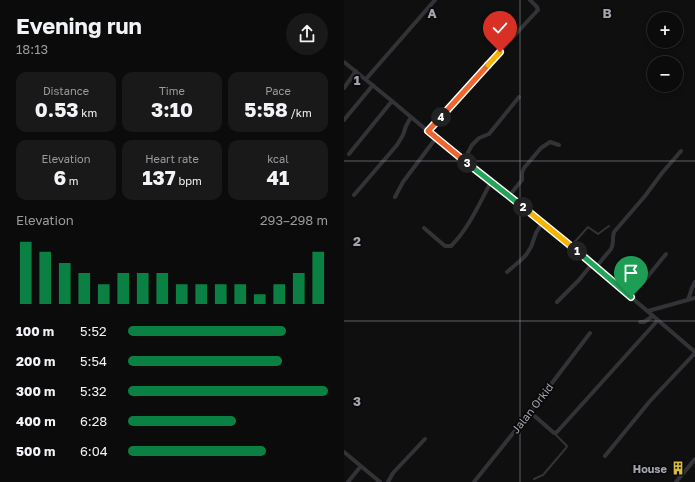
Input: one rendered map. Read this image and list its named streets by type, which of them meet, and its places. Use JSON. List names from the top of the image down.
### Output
{
  "streets": {
    "street": ["Jalan Orkid"]
  },
  "places": {
    "building": ["House"]
  },
  "page": {
    "heading": ["Evening run", "18:13"],
    "map_buttons": ["+", "−"],
    "stats": [
      ["Distance", "0.53 km"],
      ["Time", "3:10"],
      ["Pace", "5:58 /km"],
      ["Elevation", "6 m"],
      ["Heart rate", "137 bpm"],
      ["kcal", "41"]
    ],
    "pins": [
      "4",
      "3",
      "2",
      "1"
    ],
    "chart": ["Elevation", "293–298 m"],
    "list": [
      {
        "name": "100 m",
        "note": "5:52"
      },
      {
        "name": "200 m",
        "note": "5:54"
      },
      {
        "name": "300 m",
        "note": "5:32"
      },
      {
        "name": "400 m",
        "note": "6:28"
      },
      {
        "name": "500 m",
        "note": "6:04"
      }
    ]
  },
  "grid": {
    "columns": ["A", "B"],
    "rows": ["1", "2", "3"]
  }
}
